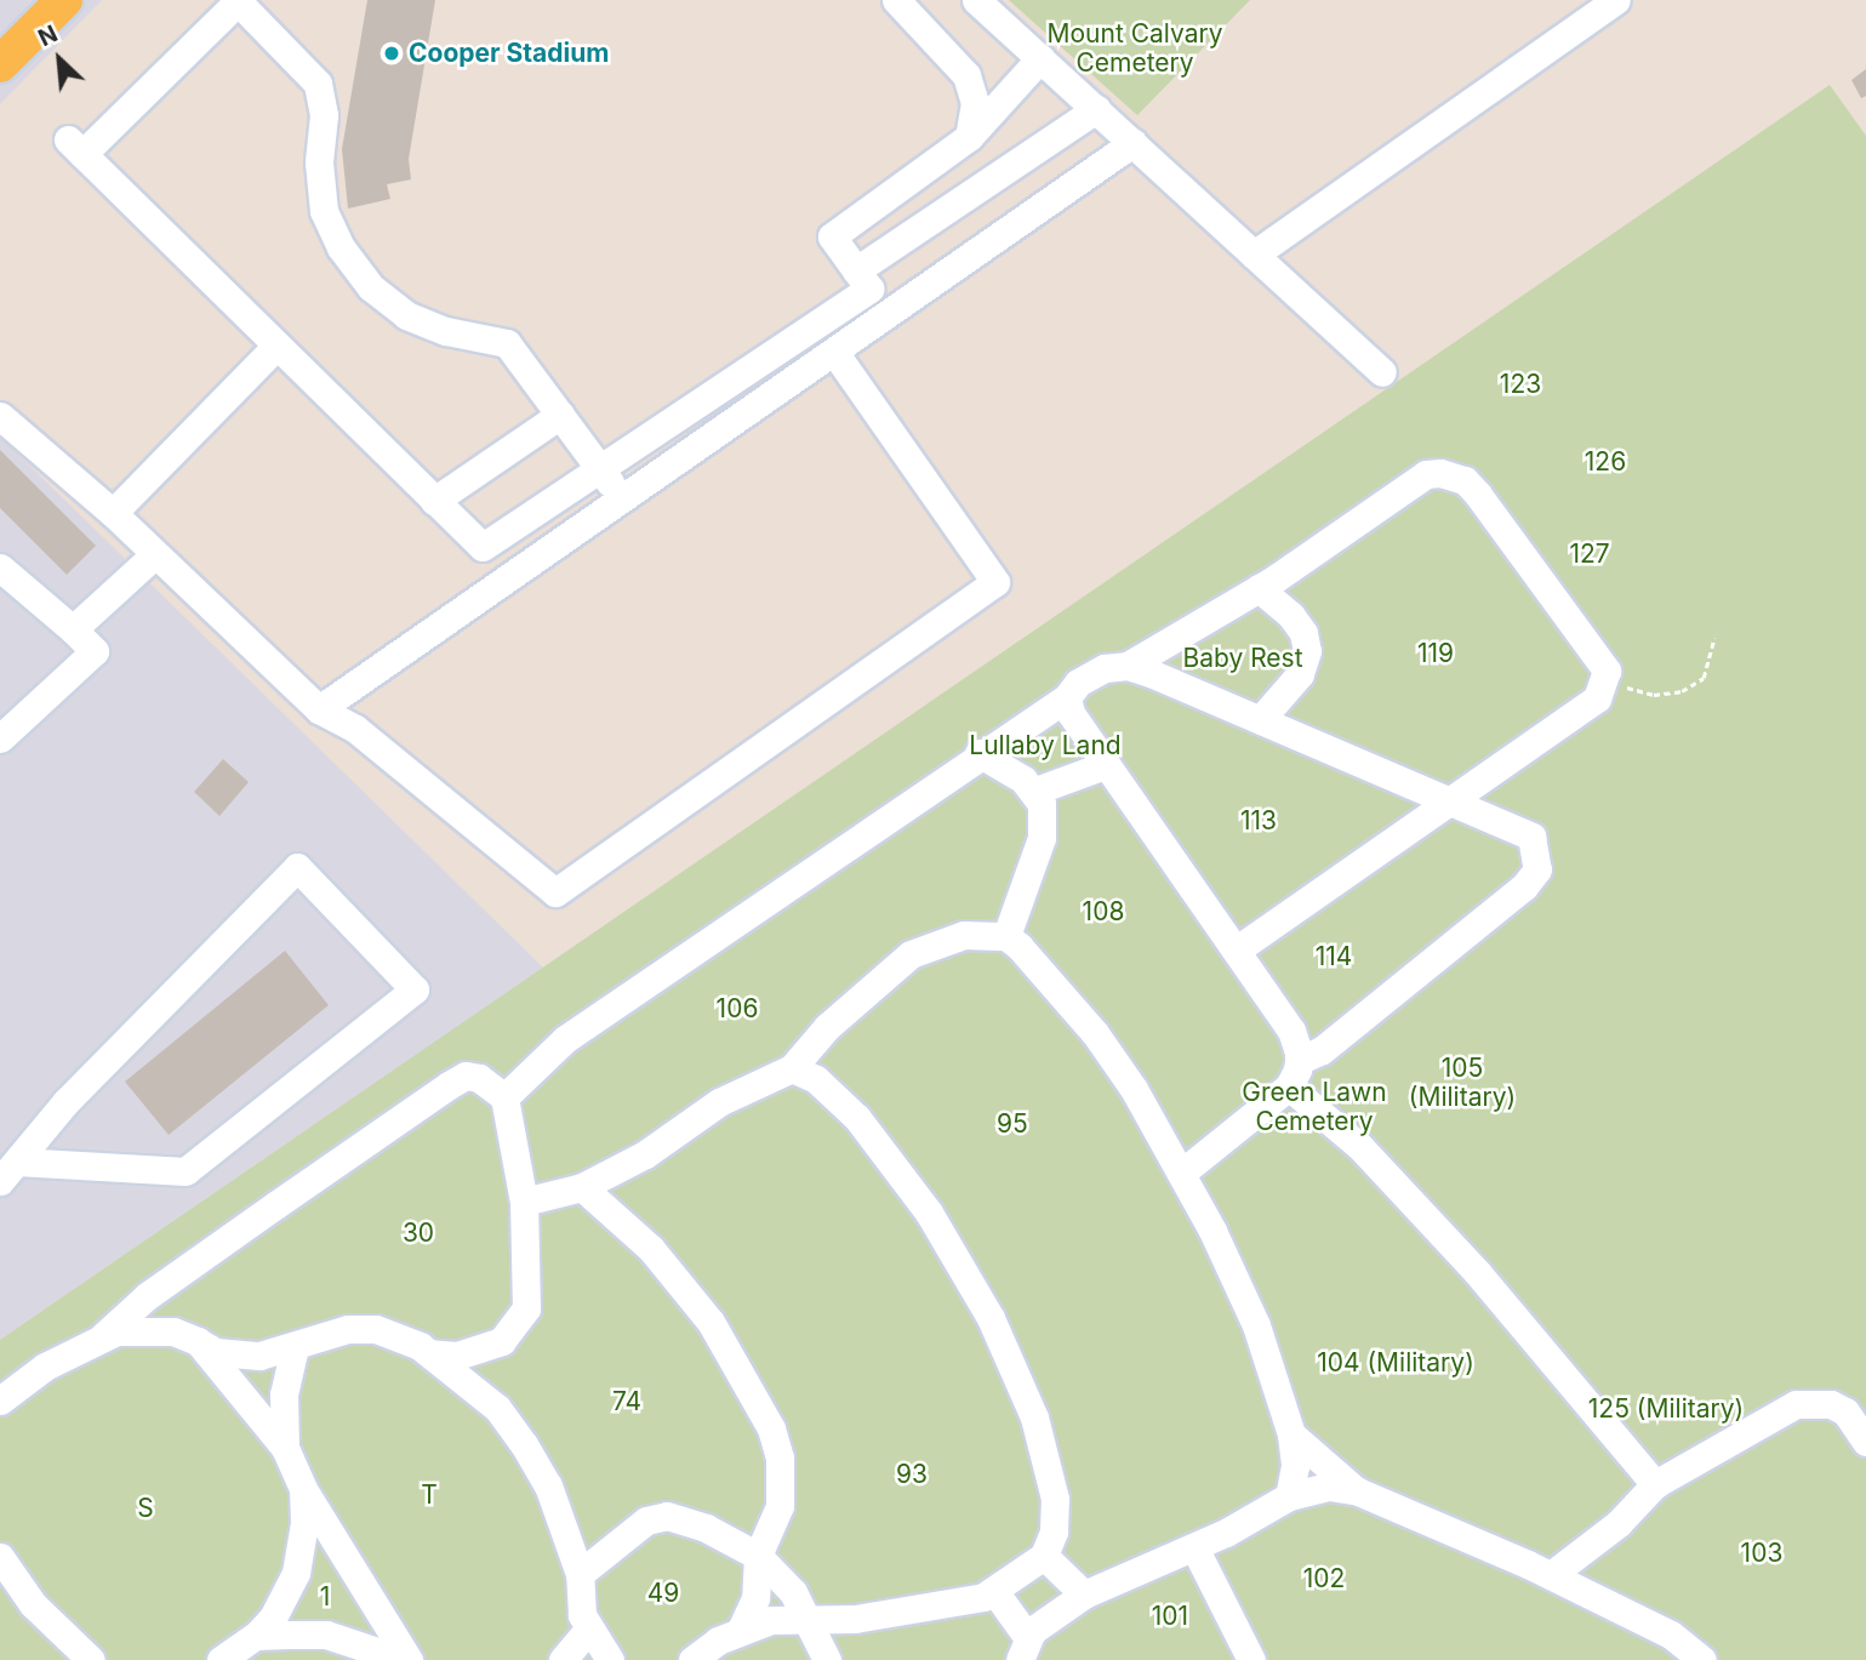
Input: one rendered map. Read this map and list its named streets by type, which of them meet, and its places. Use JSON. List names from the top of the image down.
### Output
{
  "parks": [
    "Mount Calvary Cemetery",
    "123",
    "126",
    "127",
    "119",
    "Baby Rest",
    "Lullaby Land",
    "113",
    "108",
    "114",
    "106",
    "105 (Military)",
    "Green Lawn Cemetery",
    "95",
    "30",
    "104 (Military)",
    "74",
    "125 (Military)",
    "93",
    "T",
    "S",
    "103",
    "102",
    "49",
    "1",
    "101"
  ],
  "places": ["Cooper Stadium"],
  "north": "top left"
}
